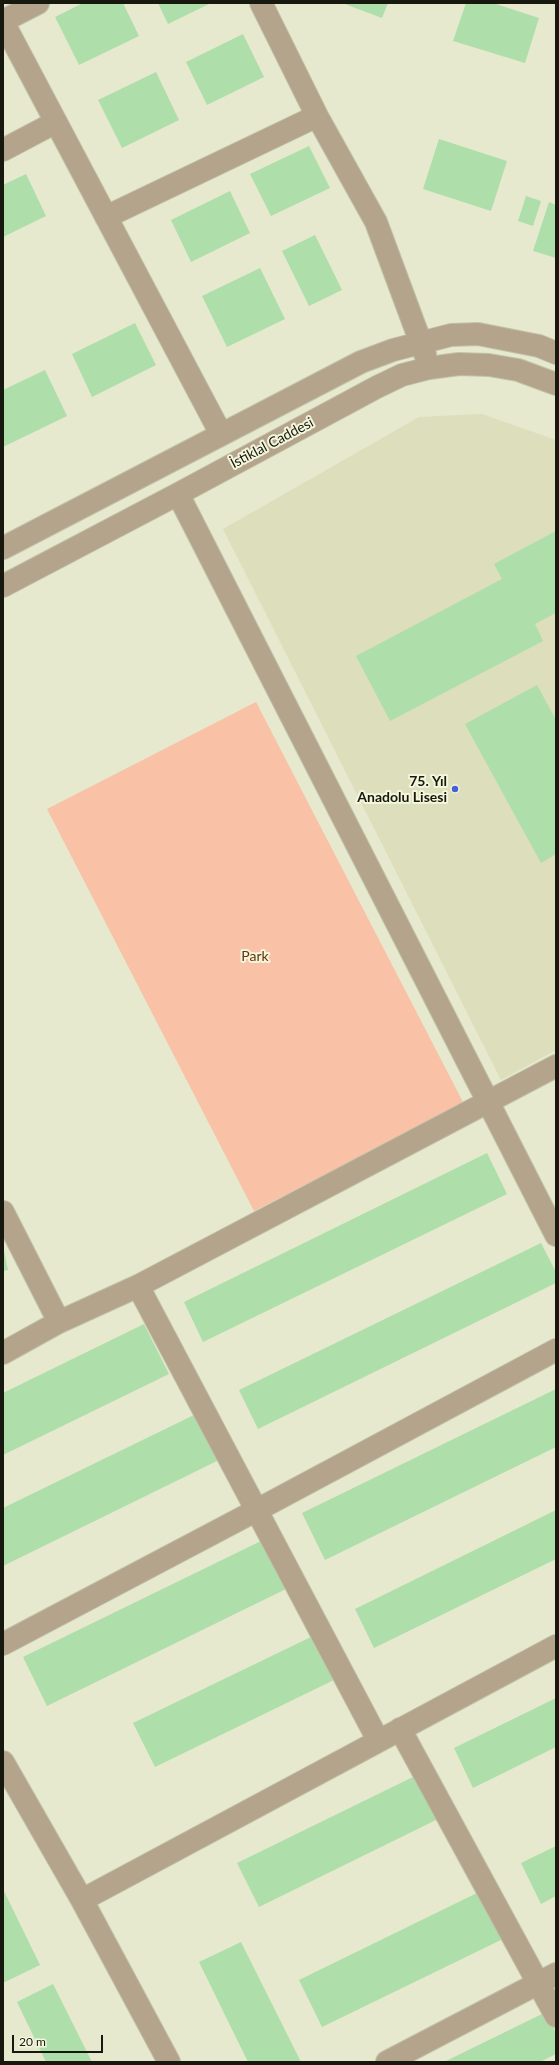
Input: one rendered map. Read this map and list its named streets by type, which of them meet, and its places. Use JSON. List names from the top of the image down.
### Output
{
  "streets": {
    "street": ["İstiklal Caddesi"]
  },
  "parks": ["Park"],
  "places": ["75. Yıl Anadolu Lisesi"],
  "scale_bar": "20 m"
}
